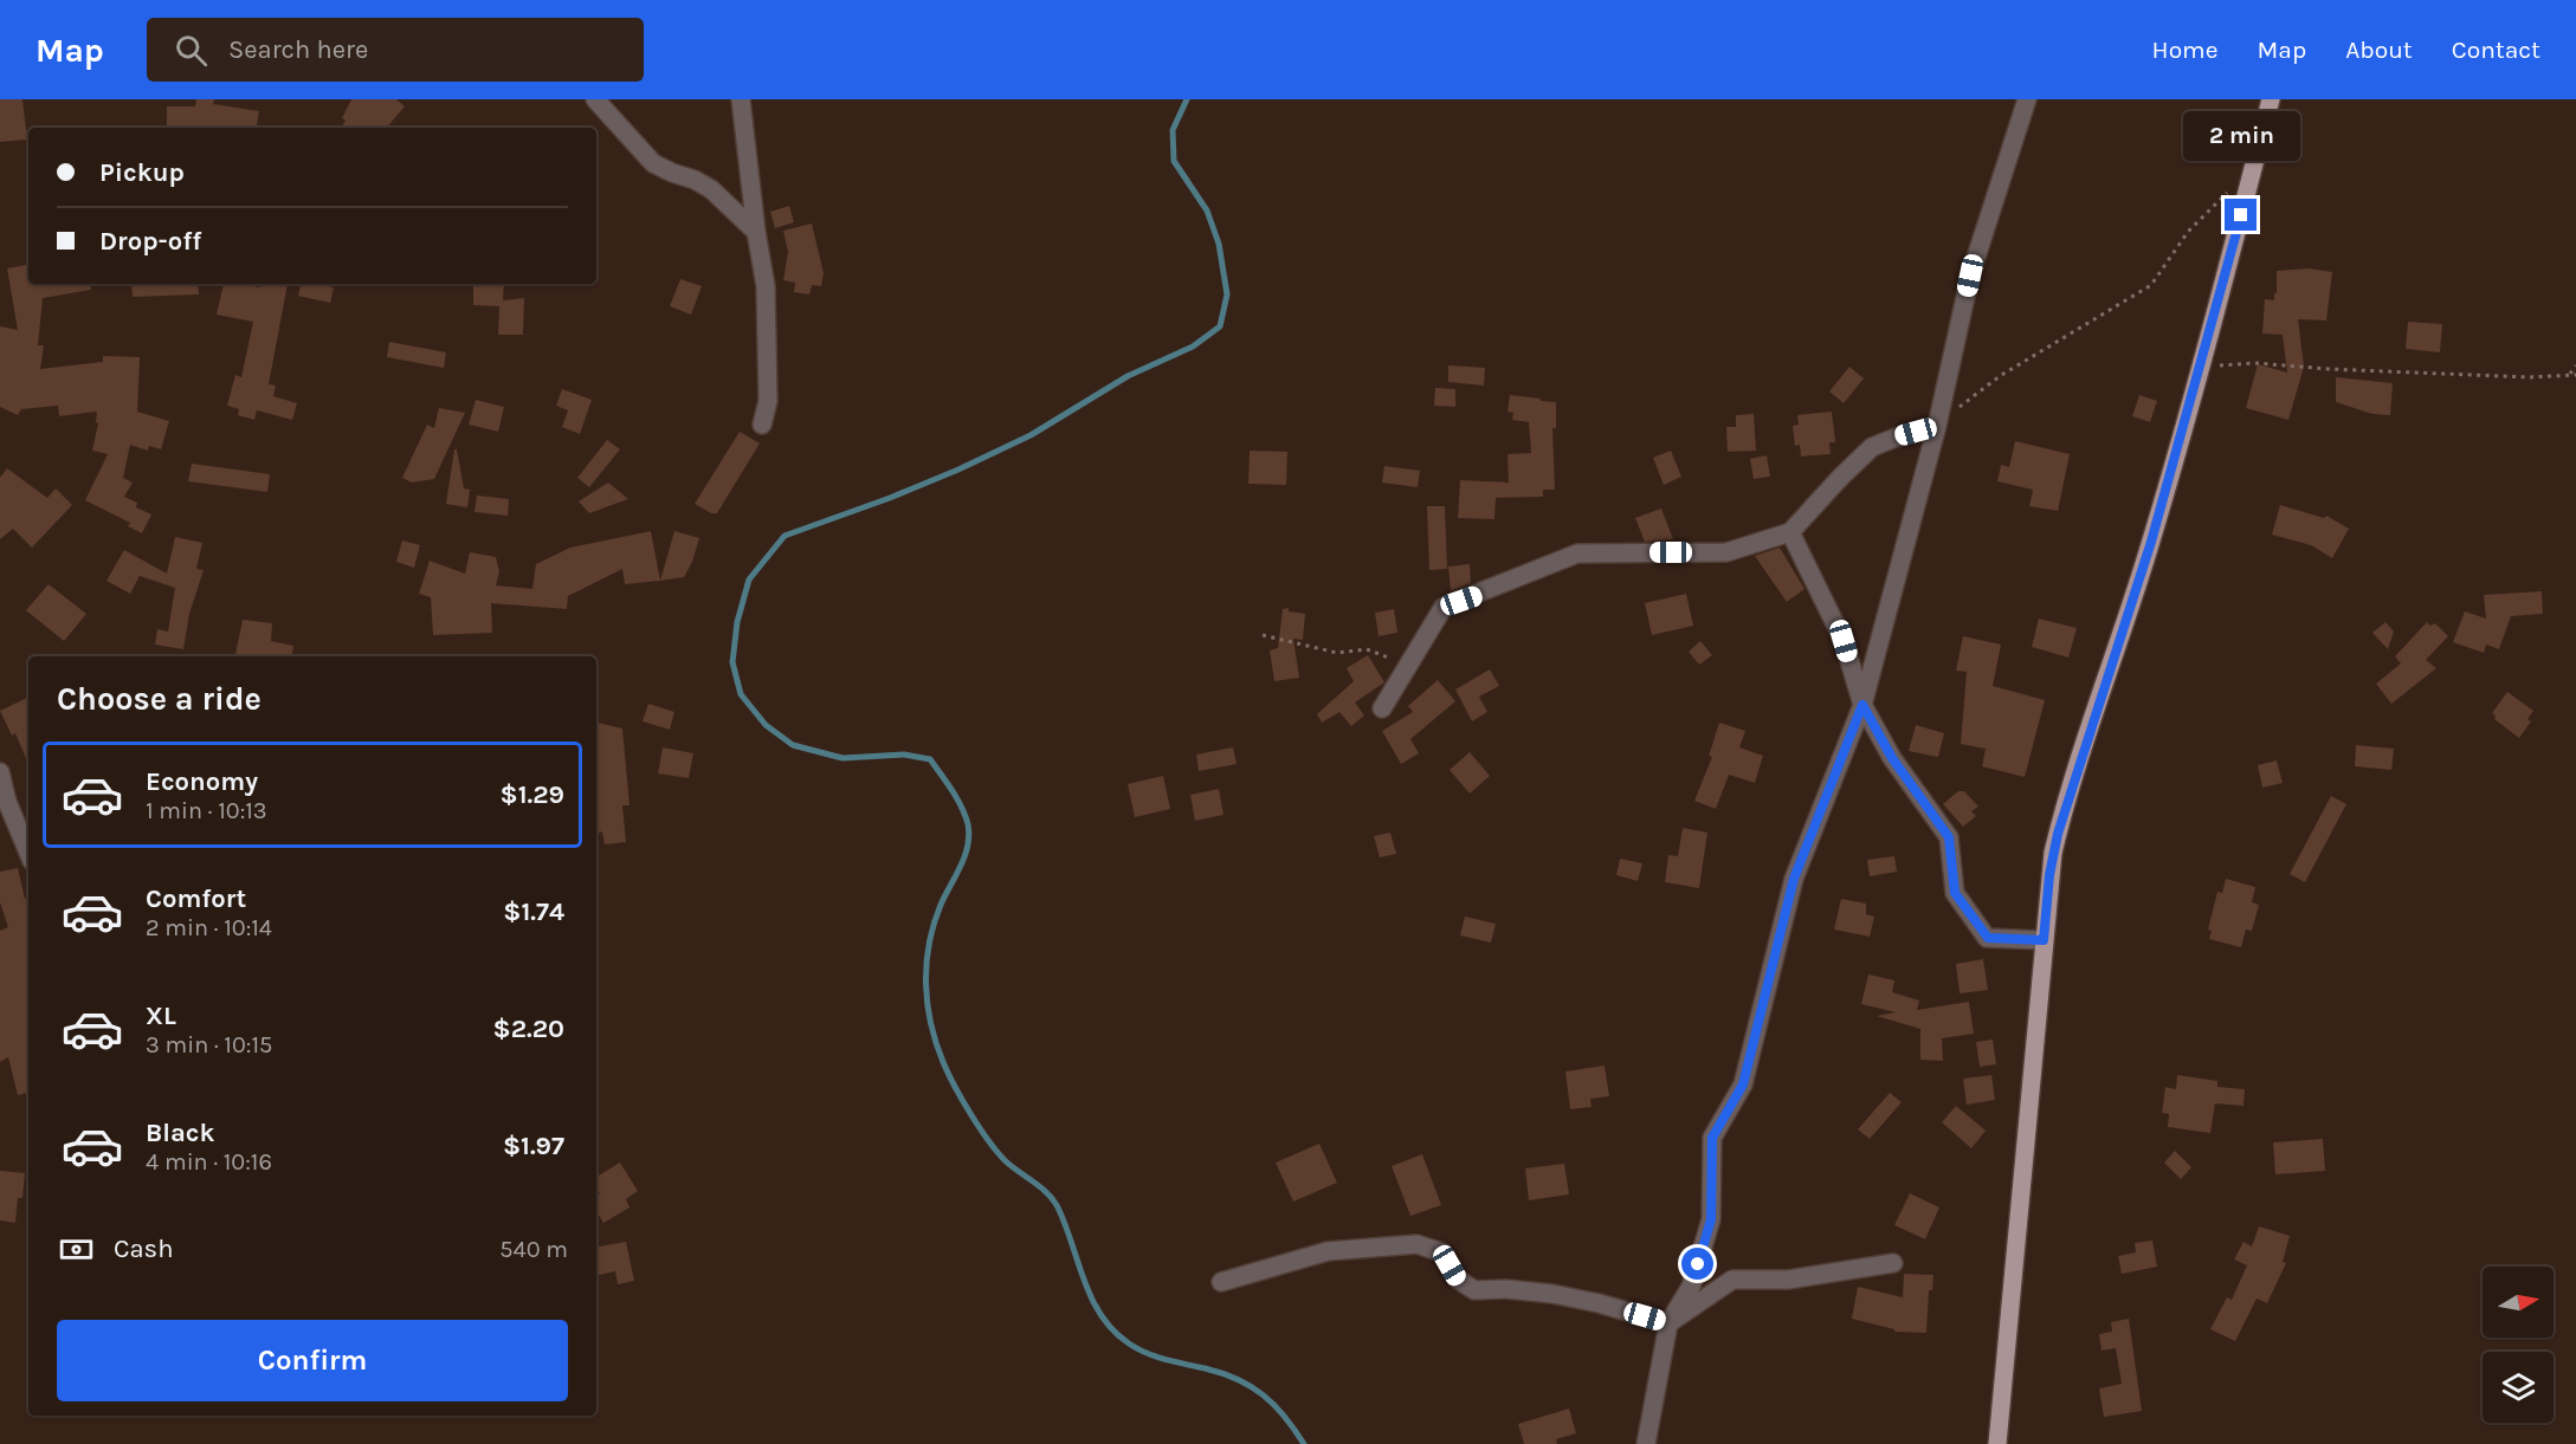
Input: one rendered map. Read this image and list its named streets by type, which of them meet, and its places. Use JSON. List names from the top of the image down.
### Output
{
  "north": "right",
  "page": {
    "header": "Map",
    "search": "Search here",
    "nav": [
      "Home",
      "Map",
      "About",
      "Contact"
    ],
    "bubble": "2 min",
    "banner": ["Pickup", "Drop-off"],
    "heading": "Choose a ride",
    "list": [
      {
        "name": "Economy",
        "note": "1 min · 10:13",
        "value": "$1.29"
      },
      {
        "name": "Comfort",
        "note": "2 min · 10:14",
        "value": "$1.74"
      },
      {
        "name": "XL",
        "note": "3 min · 10:15",
        "value": "$2.20"
      },
      {
        "name": "Black",
        "note": "4 min · 10:16",
        "value": "$1.97"
      }
    ],
    "pay": ["Cash", "540 m"],
    "buttons": "Confirm"
  }
}
